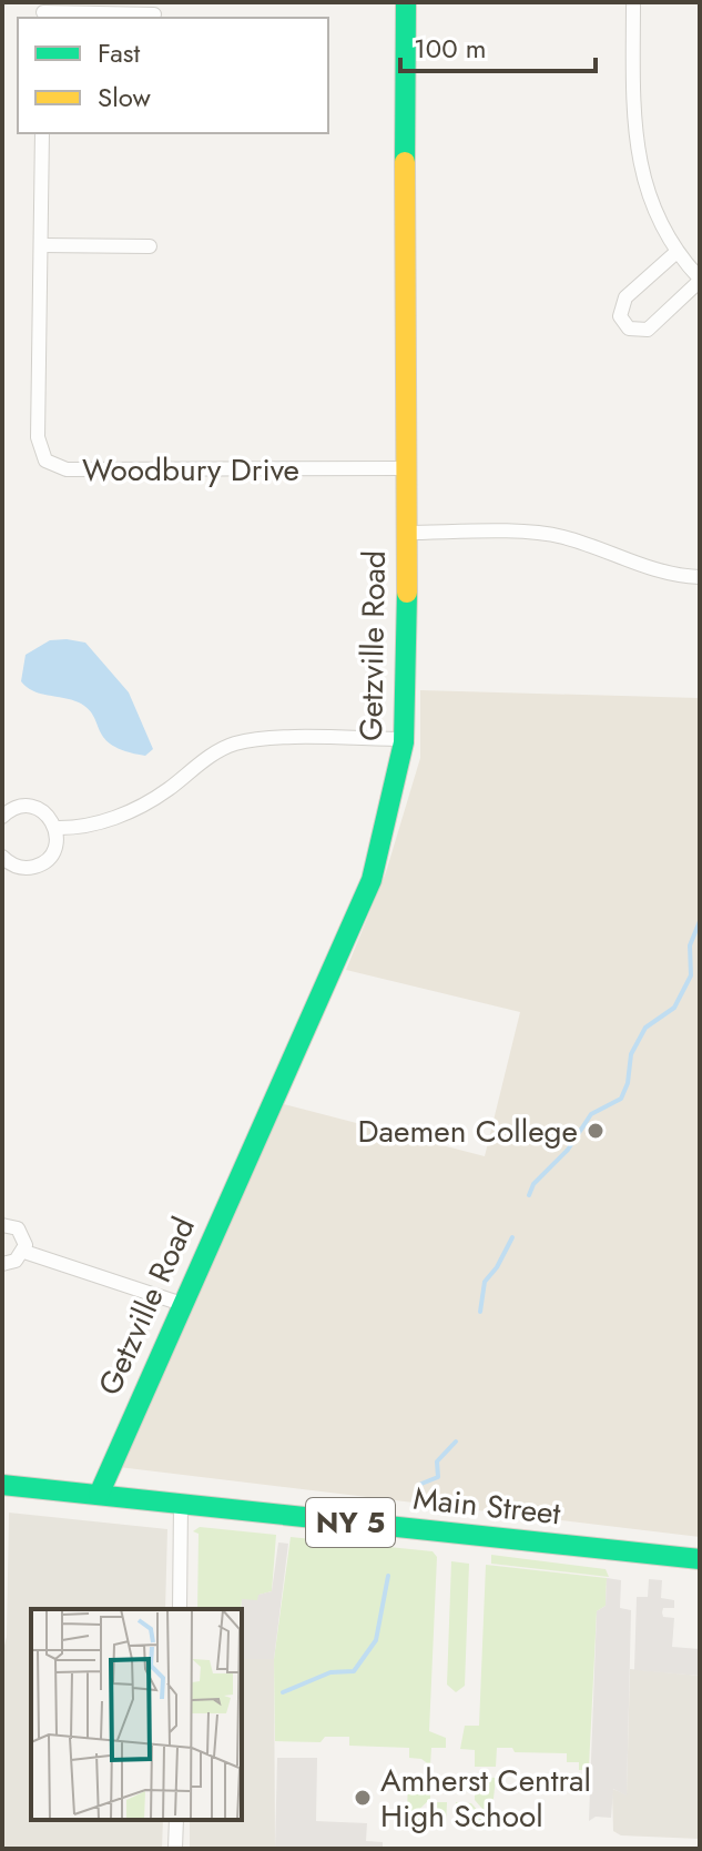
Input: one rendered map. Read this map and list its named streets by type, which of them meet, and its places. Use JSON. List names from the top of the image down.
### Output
{
  "streets": {
    "street": [
      "Woodbury Drive",
      "Getzville Road",
      "Main Street",
      "NY 5"
    ]
  },
  "crossings": [
    ["Woodbury Drive", "Getzville Road"],
    ["Getzville Road", "Main Street"]
  ],
  "places": ["Daemen College", "Amherst Central High School"],
  "legend": ["Fast", "Slow"],
  "scale_bar": "100 m"
}
